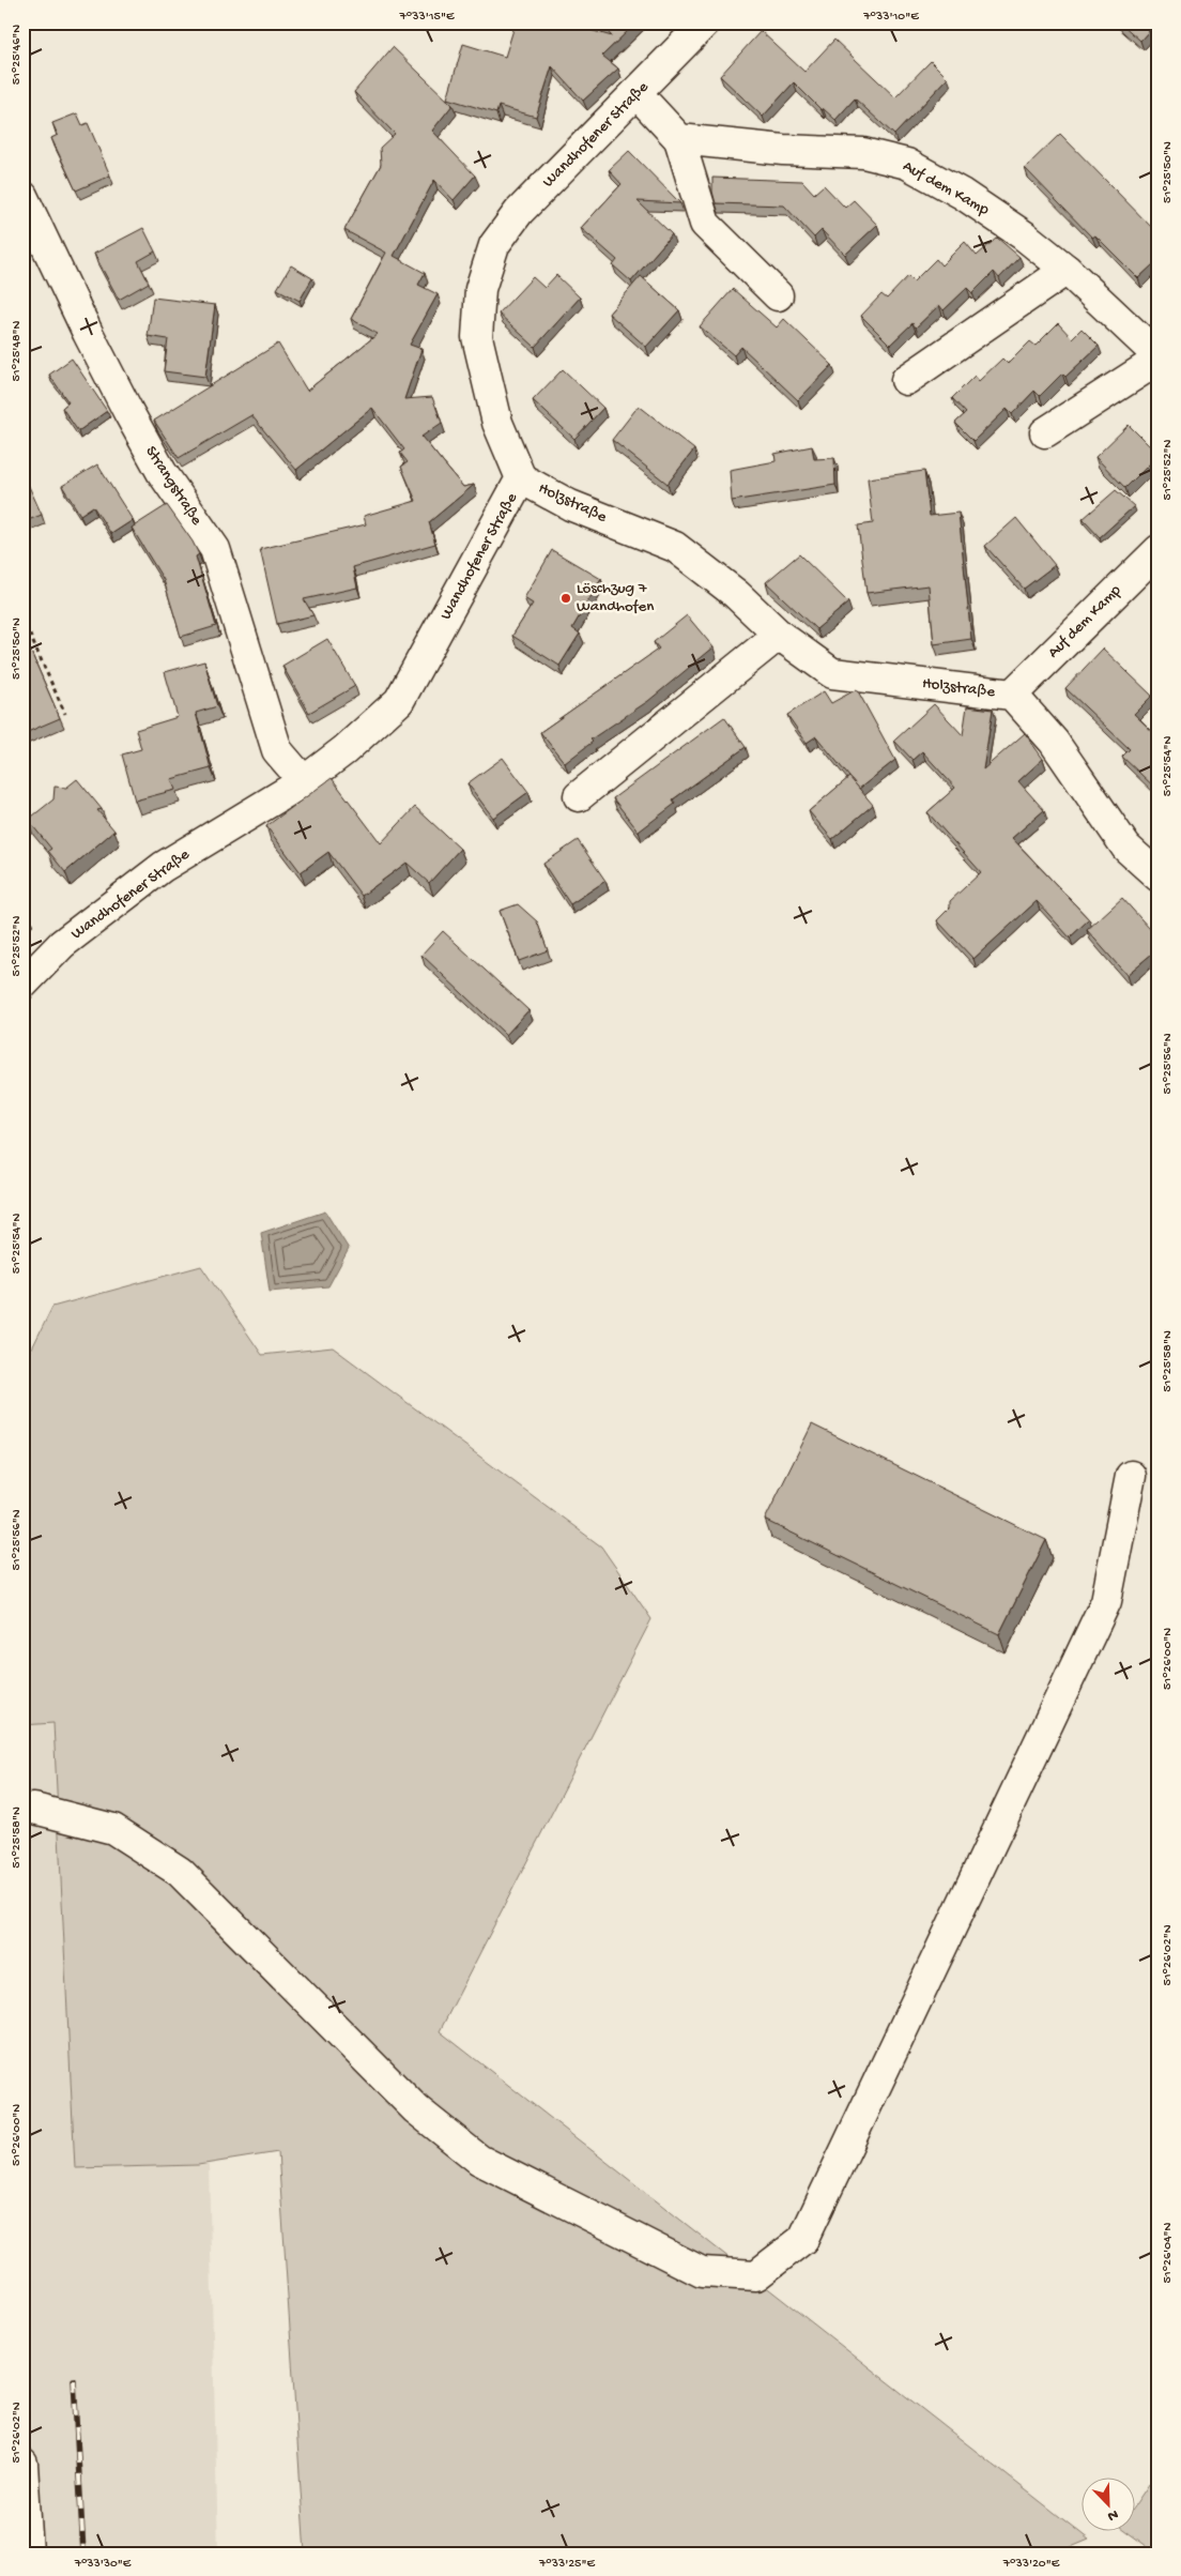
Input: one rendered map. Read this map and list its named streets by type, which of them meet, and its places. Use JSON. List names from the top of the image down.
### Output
{
  "streets": {
    "street": [
      "Wandhofener Straße",
      "Auf dem Kamp",
      "Strangstraße",
      "Holzstraße"
    ]
  },
  "crossings": [
    ["Wandhofener Straße", "Strangstraße"],
    ["Wandhofener Straße", "Holzstraße"],
    ["Auf dem Kamp", "Holzstraße"]
  ],
  "places": ["Löschzug 7 Wandhofen"],
  "north": "bottom right",
  "coordinates": [
    "7°33'15\"E",
    "7°33'10\"E",
    "51°25'46\"N",
    "51°25'50\"N",
    "51°25'48\"N",
    "51°25'52\"N",
    "51°25'54\"N",
    "51°25'56\"N",
    "51°25'58\"N",
    "51°26'00\"N",
    "51°26'02\"N",
    "51°26'04\"N",
    "7°33'30\"E",
    "7°33'25\"E",
    "7°33'20\"E"
  ]
}
